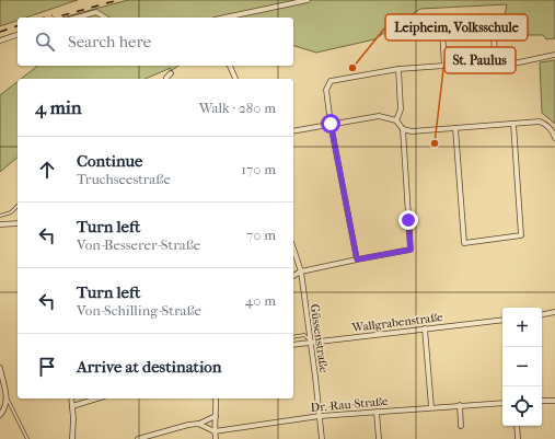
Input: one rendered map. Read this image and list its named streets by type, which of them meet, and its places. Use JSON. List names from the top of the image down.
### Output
{
  "streets": {
    "street": ["Wallgrabenstraße", "Güssenstraße", "Dr.-Rau-Straße"]
  },
  "crossings": [
    ["Wallgrabenstraße", "Güssenstraße"],
    ["Güssenstraße", "Dr.-Rau-Straße"]
  ],
  "places": ["Leipheim, Volksschule", "St. Paulus"],
  "page": {
    "search": "Search here",
    "heading": ["4 min", "Walk · 280 m"],
    "list": [
      ["Continue", "Truchseestraße", "170 m"],
      ["Turn left", "Von-Besserer-Straße", "70 m"],
      ["Turn left", "Von-Schilling-Straße", "40 m"],
      "Arrive at destination"
    ],
    "map_buttons": ["+", "−"]
  }
}
